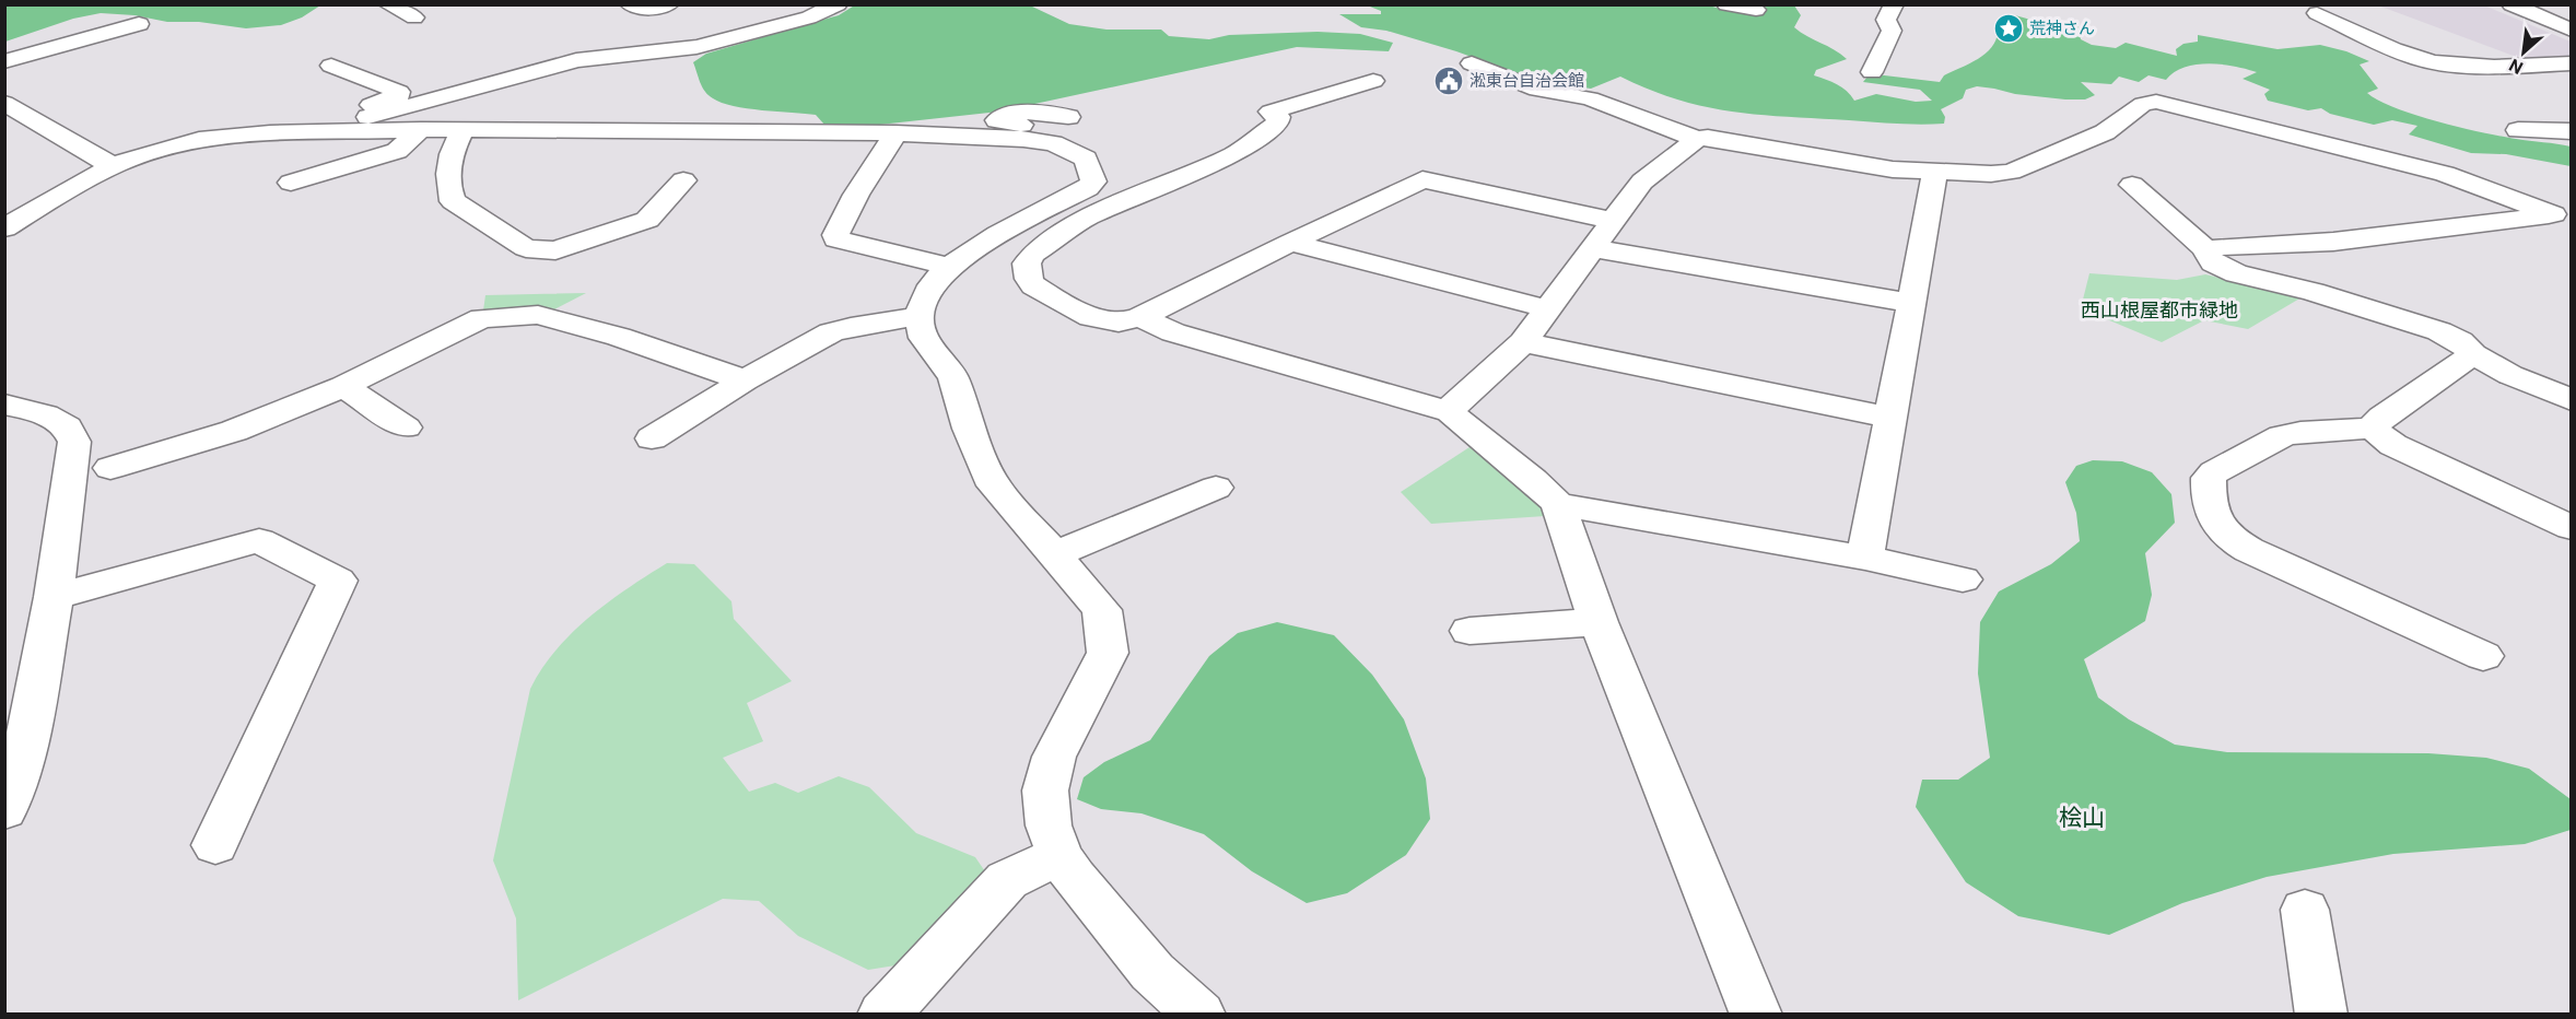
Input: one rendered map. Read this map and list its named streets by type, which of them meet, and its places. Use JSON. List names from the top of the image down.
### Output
{
  "parks": ["西山根屋都市緑地", "桧山"],
  "places": {
    "place": ["荒神さん"],
    "public building": ["淞東台自治会館"]
  },
  "north": "bottom left"
}
